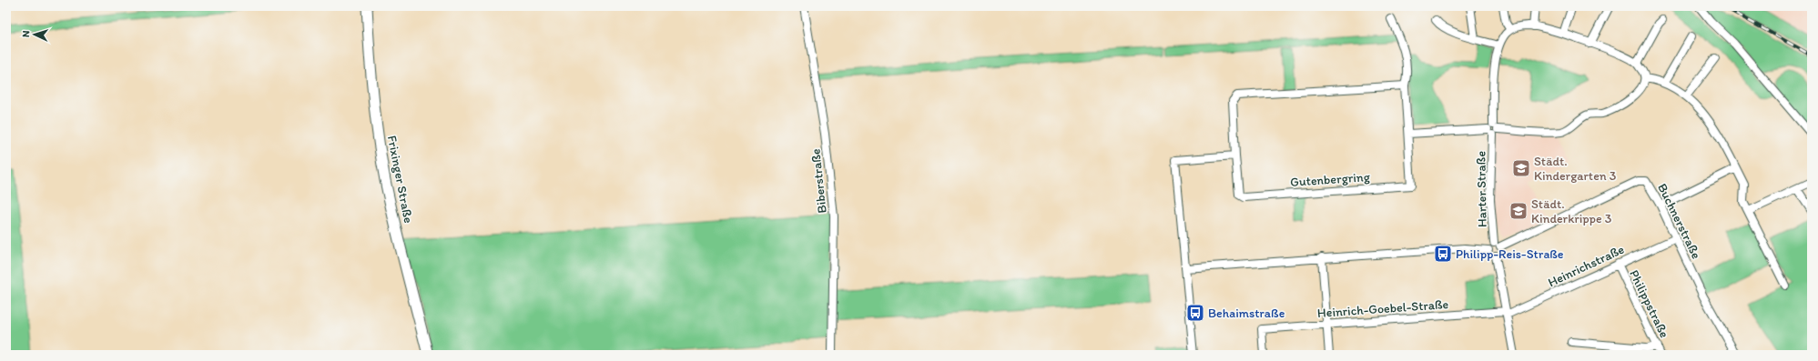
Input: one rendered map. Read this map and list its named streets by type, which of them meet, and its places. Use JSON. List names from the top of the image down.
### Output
{
  "streets": {
    "street": [
      "Frixinger Straße",
      "Gutenbergring",
      "Biberstraße",
      "Harter Straße",
      "Buchnerstraße",
      "Heinrichstraße",
      "Philippstraße",
      "Heinrich-Goebel-Straße"
    ]
  },
  "crossings": [
    ["Harter Straße", "Buchnerstraße"],
    ["Buchnerstraße", "Heinrichstraße"],
    ["Heinrichstraße", "Philippstraße"],
    ["Heinrichstraße", "Heinrich-Goebel-Straße"]
  ],
  "places": {
    "school or university": ["Städt. Kindergarten 3", "Städt. Kinderkrippe 3"],
    "bus stop": ["Philipp-Reis-Straße", "Behaimstraße"]
  },
  "north": "left"
}
